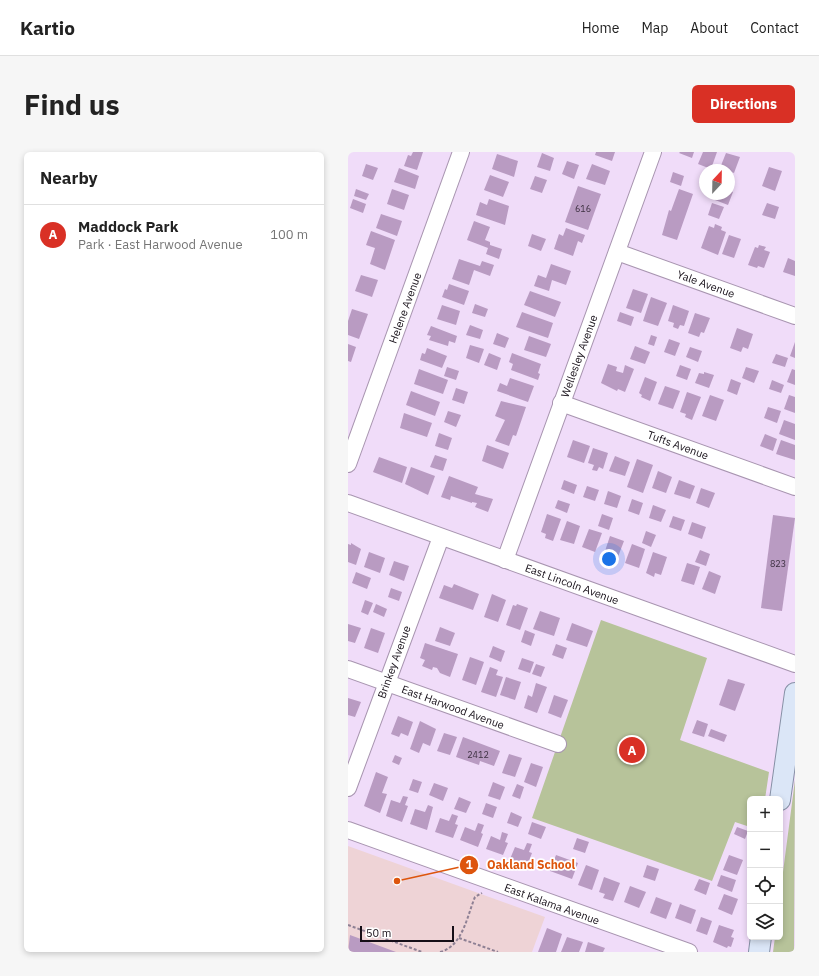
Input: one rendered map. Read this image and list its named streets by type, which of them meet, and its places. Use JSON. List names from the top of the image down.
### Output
{
  "streets": {
    "street": [
      "Yale Avenue",
      "Helene Avenue",
      "Wellesley Avenue",
      "Tufts Avenue",
      "East Lincoln Avenue",
      "Brinkey Avenue",
      "East Harwood Avenue",
      "East Kalama Avenue"
    ]
  },
  "crossings": [
    ["Yale Avenue", "Wellesley Avenue"],
    ["Wellesley Avenue", "Tufts Avenue"],
    ["Wellesley Avenue", "East Lincoln Avenue"],
    ["East Lincoln Avenue", "Brinkey Avenue"],
    ["Brinkey Avenue", "East Harwood Avenue"]
  ],
  "places": ["Oakland School"],
  "house_numbers": ["616", "823", "2412"],
  "scale_bar": "50 m",
  "north": "top",
  "page": {
    "header": "Kartio",
    "nav": [
      "Home",
      "Map",
      "About",
      "Contact"
    ],
    "buttons": "Directions",
    "title": "Find us",
    "heading": "Nearby",
    "list": [
      {
        "mark": "A",
        "name": "Maddock Park",
        "note": "Park · East Harwood Avenue",
        "value": "100 m"
      }
    ],
    "pins": "A",
    "map_buttons": ["+", "−"],
    "scale": "50 m"
  }
}
